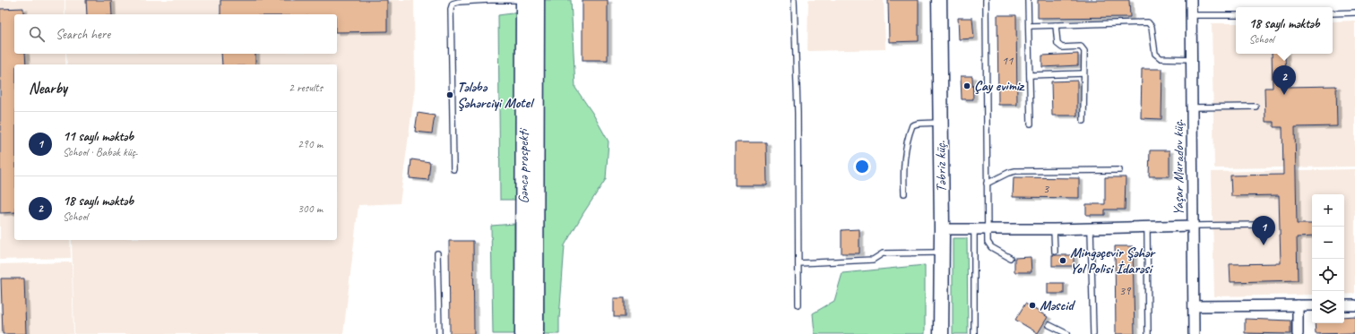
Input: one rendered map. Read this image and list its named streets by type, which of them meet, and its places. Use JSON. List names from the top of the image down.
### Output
{
  "streets": {
    "main road": ["Gəncə prospekti", "Təbriz küç."],
    "street": ["Yaşar Muradov küç."]
  },
  "places": [
    "Çay evimiz",
    "Tələbə Şəhərciyi Motel",
    "Mingəçevir Şəhər Yol Polisi İdarəsi",
    "Məscid"
  ],
  "house_numbers": ["11", "3", "39"],
  "page": {
    "popup": ["18 saylı məktəb", "School"],
    "search": "Search here",
    "heading": ["Nearby", "2 results"],
    "pins": ["2", "1"],
    "list": [
      {
        "mark": "1",
        "name": "11 saylı məktəb",
        "note": "School · Babək küç.",
        "value": "290 m"
      },
      {
        "mark": "2",
        "name": "18 saylı məktəb",
        "note": "School",
        "value": "300 m"
      }
    ],
    "map_buttons": ["+", "−"]
  }
}
